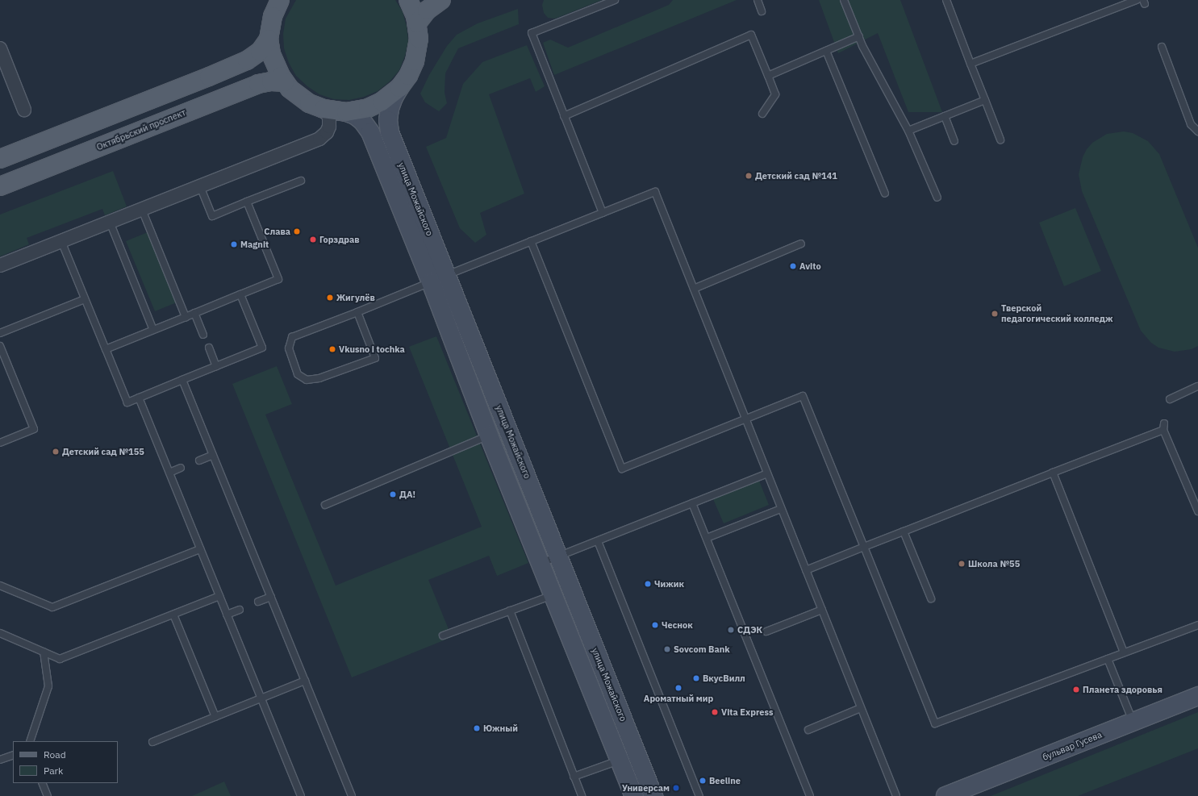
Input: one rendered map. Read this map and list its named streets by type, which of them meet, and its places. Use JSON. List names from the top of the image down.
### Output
{
  "streets": {
    "main road": ["Октябрьский проспект", "улица Можайского", "бульвар Гусева"]
  },
  "places": [
    "Детский сад №141",
    "Слава",
    "Горздрав",
    "Magnit",
    "Avito",
    "Жигулёв",
    "Тверской педагогический колледж",
    "Vkusno i tochka",
    "Детский сад №155",
    "ДА!",
    "Школа №55",
    "Чижик",
    "Чеснок",
    "СДЭК",
    "Sovcom Bank",
    "ВкусВилл",
    "Ароматный мир",
    "Планета здоровья",
    "Vita Express",
    "Южный",
    "Beeline",
    "Универсам"
  ],
  "legend": ["Road", "Park"]
}
